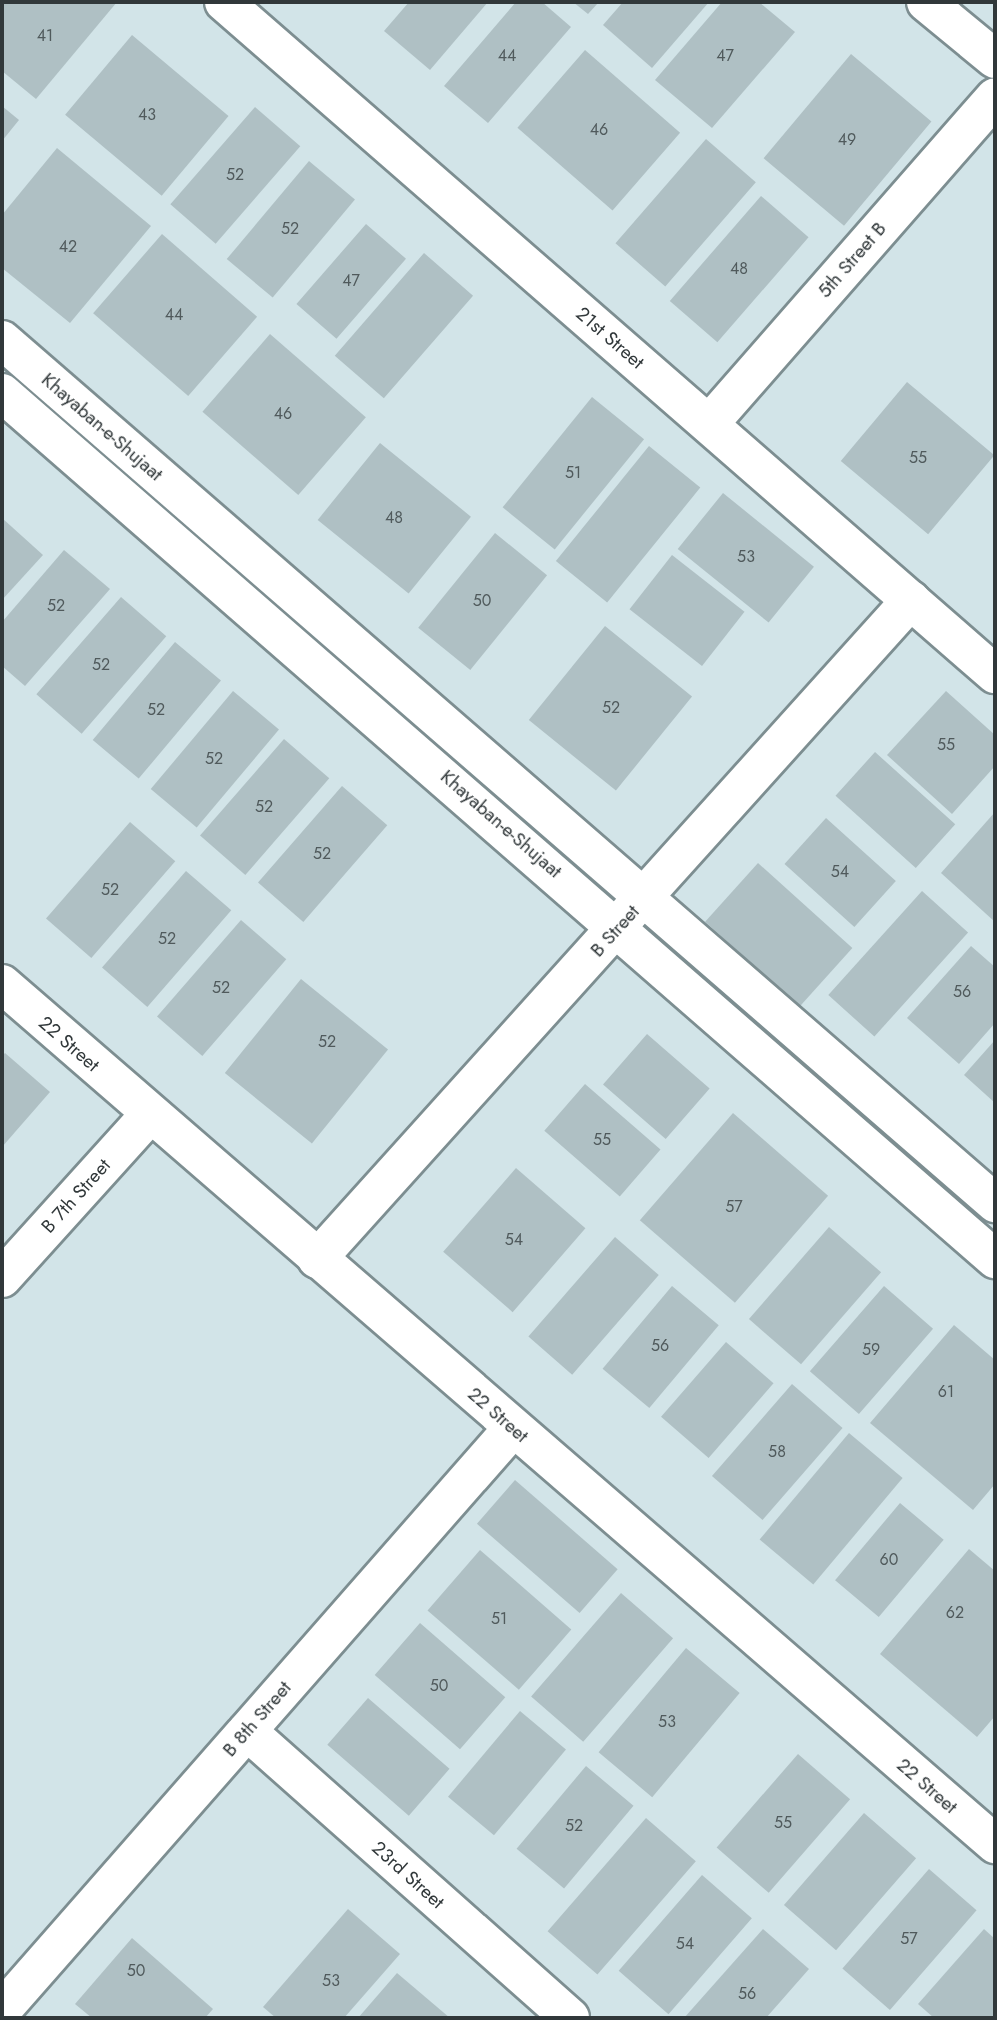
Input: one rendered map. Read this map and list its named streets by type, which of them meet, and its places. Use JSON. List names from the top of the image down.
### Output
{
  "streets": {
    "street": [
      "5th Street B",
      "21st Street",
      "Khayaban-e-Shujaat",
      "B Street",
      "22 Street",
      "B 7th Street",
      "B 8th Street",
      "23rd Street"
    ]
  },
  "crossings": [
    ["5th Street B", "21st Street"],
    ["21st Street", "B Street"],
    ["Khayaban-e-Shujaat", "B Street"],
    ["B Street", "22 Street"],
    ["22 Street", "B 7th Street"],
    ["22 Street", "B 8th Street"],
    ["B 8th Street", "23rd Street"]
  ],
  "house_numbers": [
    "41",
    "44",
    "47",
    "43",
    "46",
    "49",
    "52",
    "52",
    "42",
    "48",
    "47",
    "44",
    "46",
    "55",
    "51",
    "48",
    "53",
    "50",
    "52",
    "52",
    "52",
    "52",
    "55",
    "52",
    "52",
    "52",
    "54",
    "52",
    "52",
    "52",
    "56",
    "52",
    "55",
    "57",
    "54",
    "56",
    "59",
    "61",
    "58",
    "60",
    "62",
    "51",
    "50",
    "53",
    "55",
    "52",
    "57",
    "54",
    "50",
    "53",
    "56"
  ]
}
